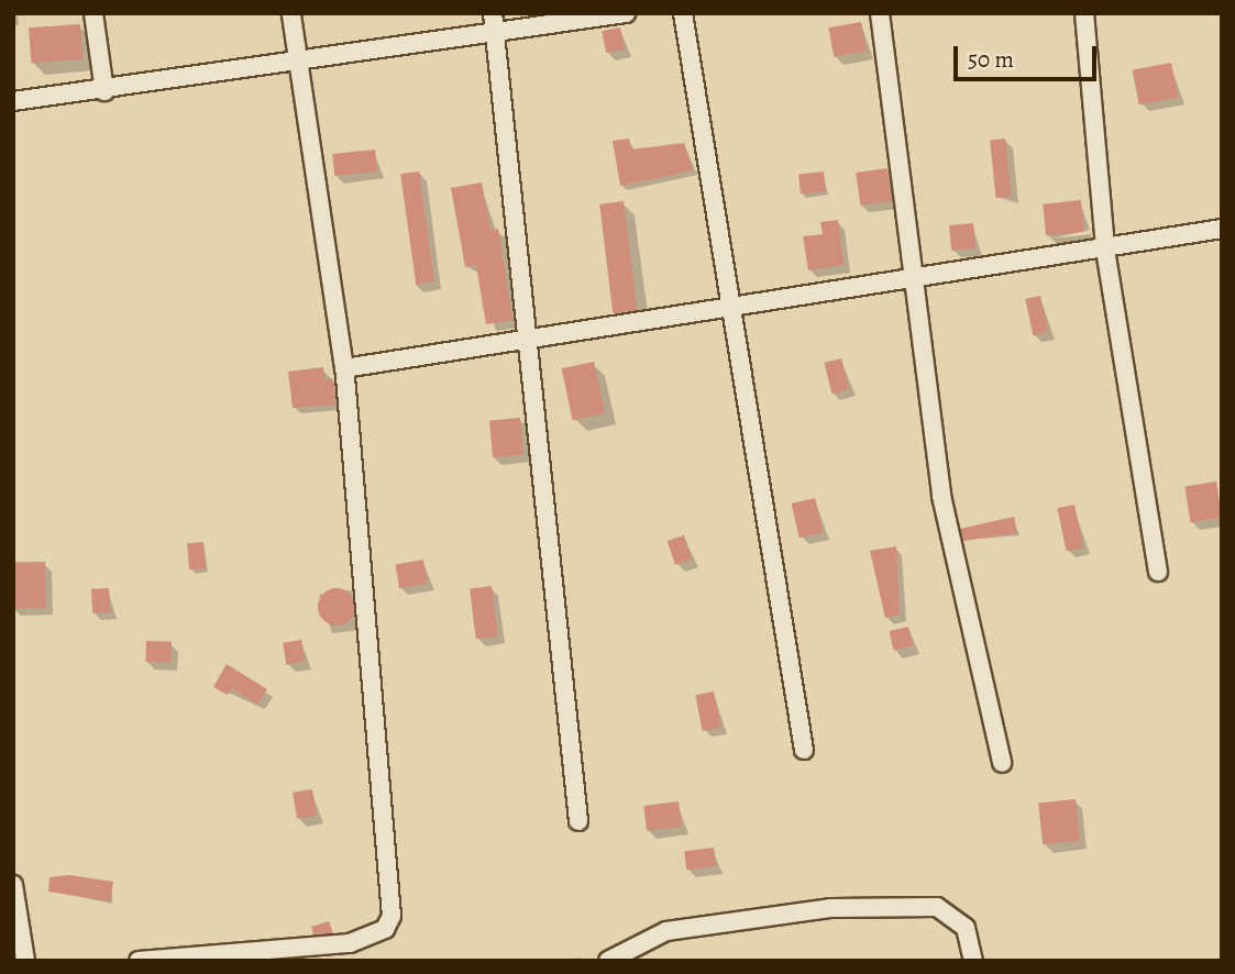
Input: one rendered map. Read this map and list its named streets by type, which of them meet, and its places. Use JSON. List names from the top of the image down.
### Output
{
  "scale_bar": "50 m"
}
